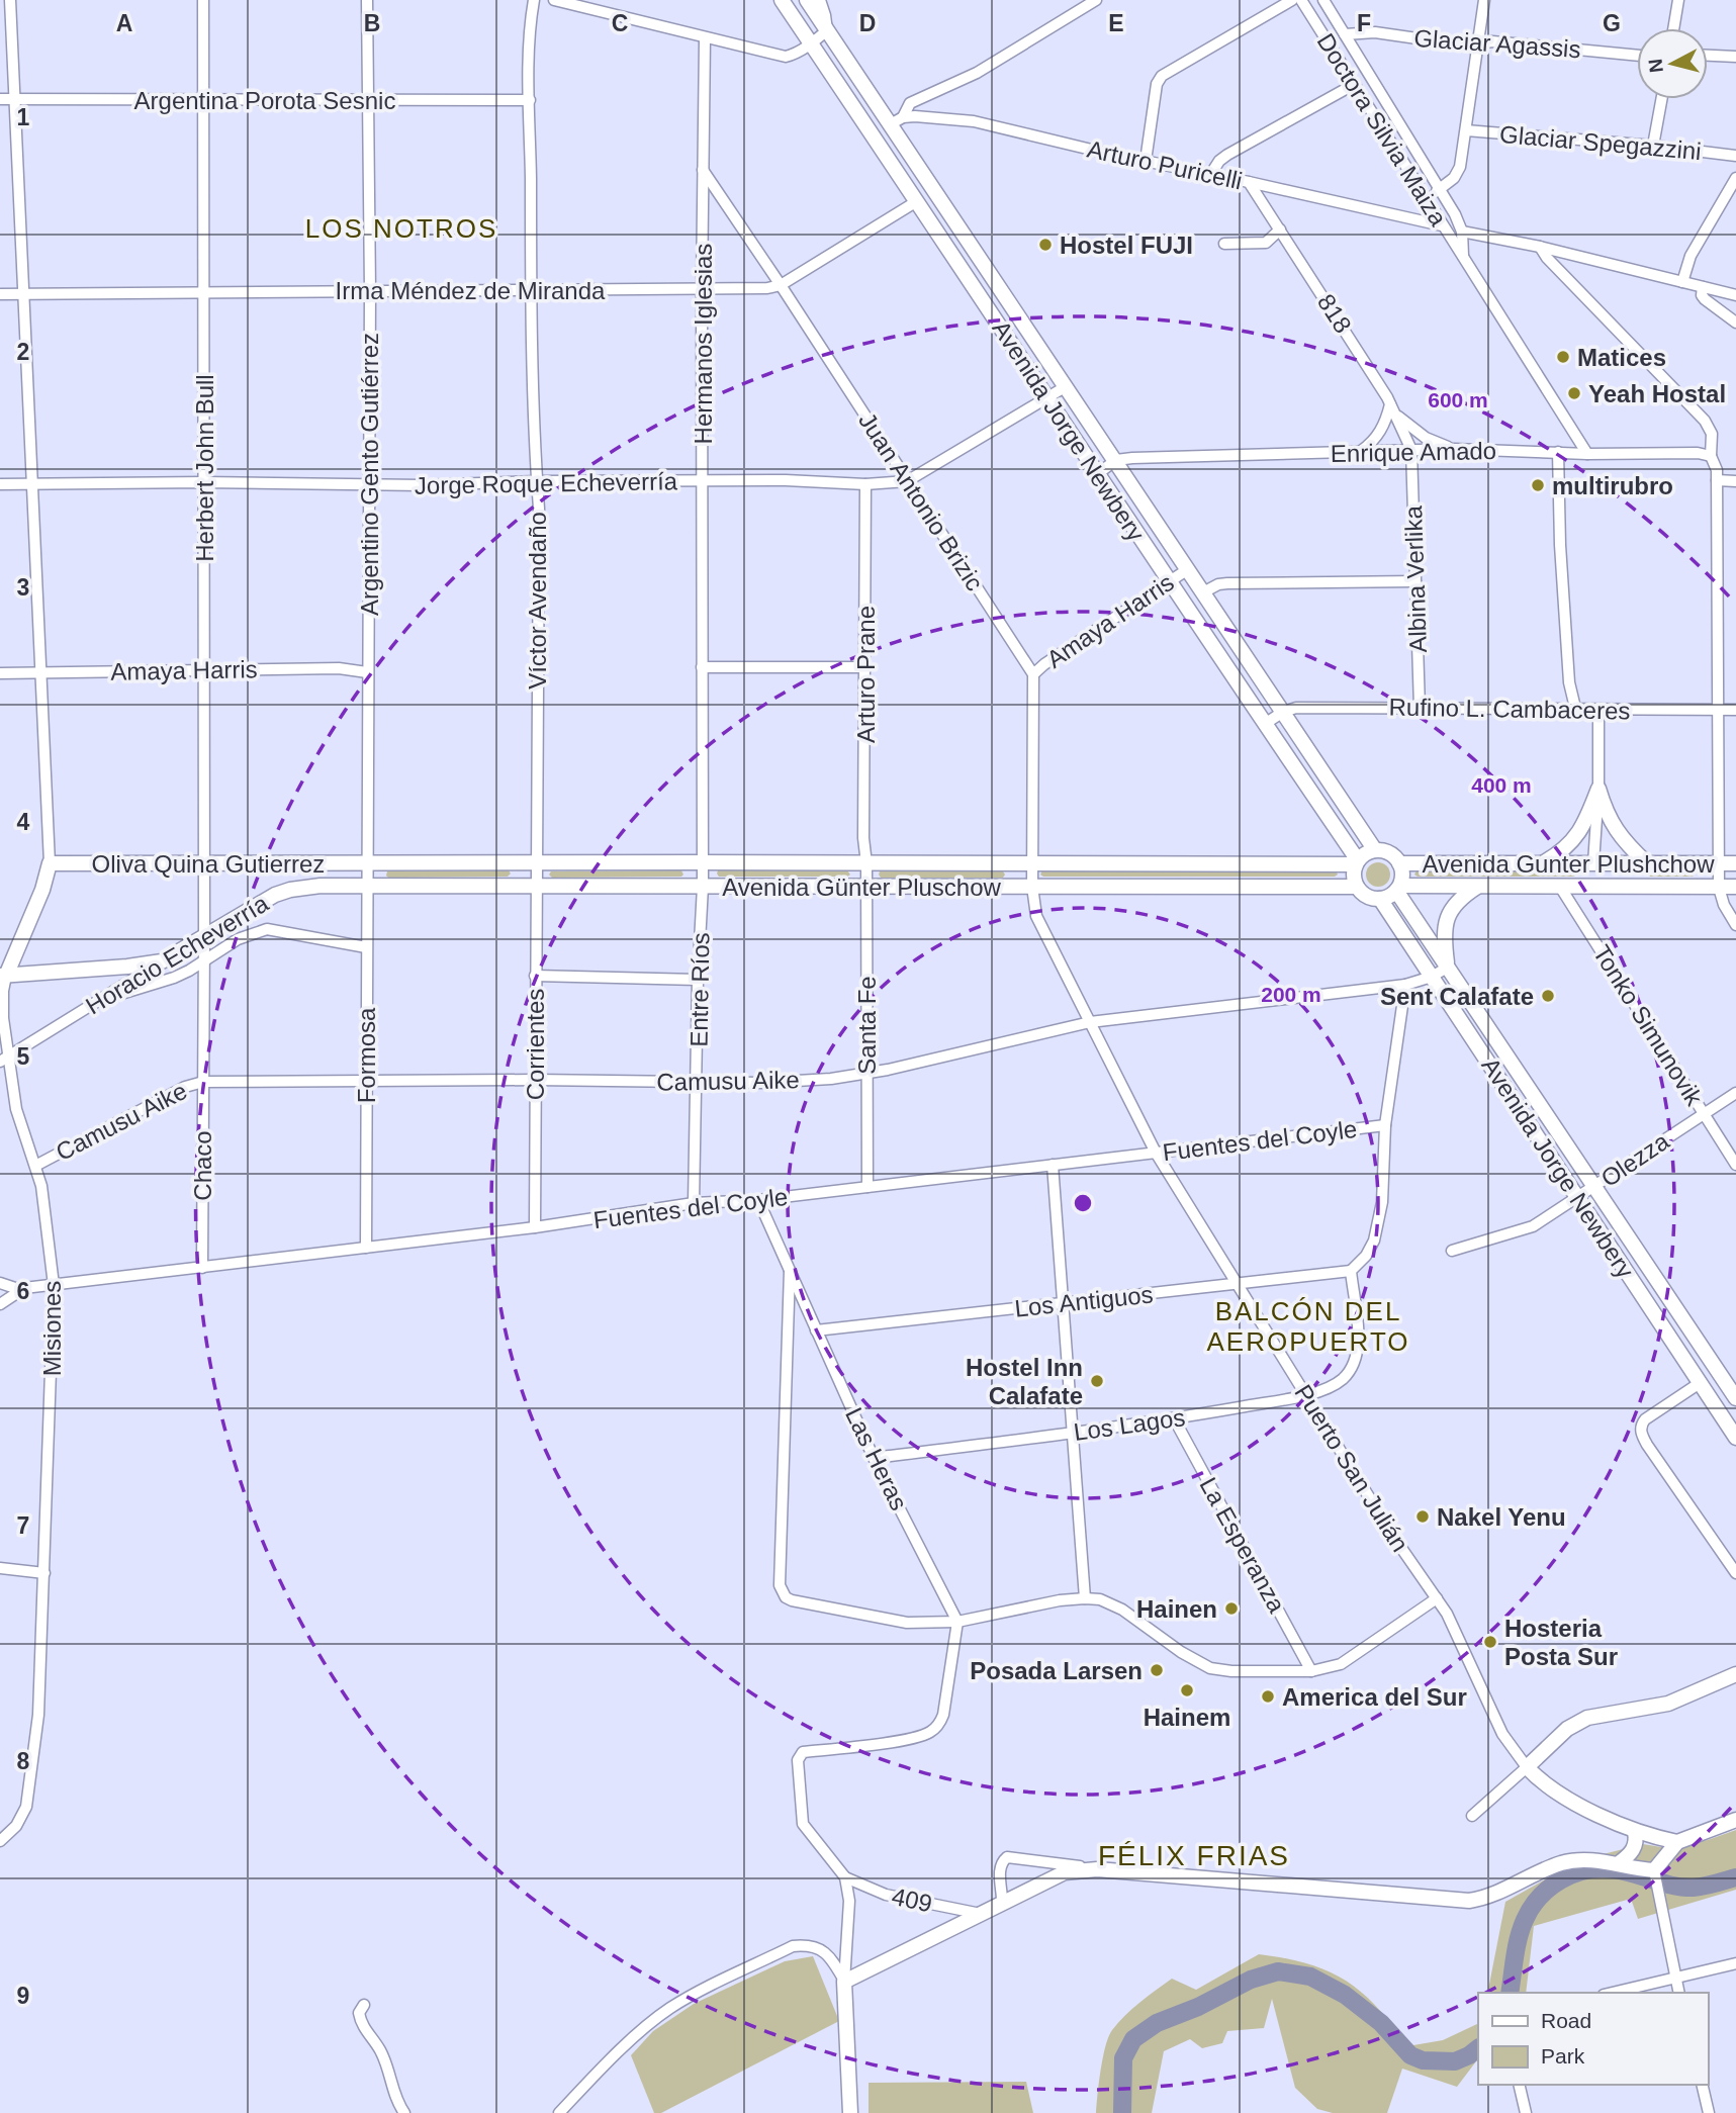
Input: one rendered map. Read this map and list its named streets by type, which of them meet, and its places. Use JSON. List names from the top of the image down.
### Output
{
  "streets": {
    "street": [
      "Glaciar Agassis",
      "Argentina Porota Sesnic",
      "Doctora Silvia Maiza",
      "Glaciar Spegazzini",
      "Arturo Puricelli",
      "Irma Méndez de Miranda",
      "818",
      "Hermanos Iglesias",
      "Avenida Jorge Newbery",
      "Enrique Amado",
      "Herbert John Bull",
      "Argentino Gento Gutiérrez",
      "Jorge Roque Echeverría",
      "Juan Antonio Brizic",
      "Albina Verlika",
      "Víctor Avendaño",
      "Amaya Harris",
      "Arturo Prane",
      "Rufino L. Cambaceres",
      "Oliva Quina Gutierrez",
      "Avenida Gunter Plushchow",
      "Avenida Günter Pluschow",
      "Horacio Echeverría",
      "Entre Ríos",
      "Santa Fe",
      "Tonko Simunovik",
      "Corrientes",
      "Formosa",
      "Camusu Aike",
      "Fuentes del Coyle",
      "Olezza",
      "Chaco",
      "Los Antiguos",
      "Misiones",
      "Los Lagos",
      "Las Heras",
      "Puerto San Julián",
      "La Esperanza",
      "409"
    ]
  },
  "crossings": [
    ["Glaciar Agassis", "Doctora Silvia Maiza"],
    ["Argentina Porota Sesnic", "Herbert John Bull"],
    ["Argentina Porota Sesnic", "Argentino Gento Gutiérrez"],
    ["Argentina Porota Sesnic", "Víctor Avendaño"],
    ["Doctora Silvia Maiza", "Arturo Puricelli"],
    ["Doctora Silvia Maiza", "Enrique Amado"],
    ["Arturo Puricelli", "818"],
    ["Arturo Puricelli", "Avenida Jorge Newbery"],
    ["Irma Méndez de Miranda", "Hermanos Iglesias"],
    ["Irma Méndez de Miranda", "Avenida Jorge Newbery"],
    ["Irma Méndez de Miranda", "Herbert John Bull"],
    ["Irma Méndez de Miranda", "Argentino Gento Gutiérrez"],
    ["Irma Méndez de Miranda", "Juan Antonio Brizic"],
    ["Irma Méndez de Miranda", "Víctor Avendaño"],
    ["818", "Enrique Amado"],
    ["818", "Albina Verlika"],
    ["Hermanos Iglesias", "Jorge Roque Echeverría"],
    ["Hermanos Iglesias", "Juan Antonio Brizic"],
    ["Hermanos Iglesias", "Avenida Günter Pluschow"],
    ["Hermanos Iglesias", "Entre Ríos"],
    ["Avenida Jorge Newbery", "Enrique Amado"],
    ["Avenida Jorge Newbery", "Jorge Roque Echeverría"],
    ["Avenida Jorge Newbery", "Amaya Harris"],
    ["Avenida Jorge Newbery", "Rufino L. Cambaceres"],
    ["Avenida Jorge Newbery", "Avenida Gunter Plushchow"],
    ["Avenida Jorge Newbery", "Avenida Günter Pluschow"],
    ["Avenida Jorge Newbery", "Camusu Aike"],
    ["Avenida Jorge Newbery", "Olezza"],
    ["Enrique Amado", "Albina Verlika"],
    ["Herbert John Bull", "Jorge Roque Echeverría"],
    ["Herbert John Bull", "Amaya Harris"],
    ["Herbert John Bull", "Oliva Quina Gutierrez"],
    ["Herbert John Bull", "Horacio Echeverría"],
    ["Herbert John Bull", "Chaco"],
    ["Argentino Gento Gutiérrez", "Jorge Roque Echeverría"],
    ["Argentino Gento Gutiérrez", "Amaya Harris"],
    ["Argentino Gento Gutiérrez", "Oliva Quina Gutierrez"],
    ["Argentino Gento Gutiérrez", "Avenida Günter Pluschow"],
    ["Argentino Gento Gutiérrez", "Formosa"],
    ["Jorge Roque Echeverría", "Juan Antonio Brizic"],
    ["Jorge Roque Echeverría", "Víctor Avendaño"],
    ["Jorge Roque Echeverría", "Arturo Prane"],
    ["Juan Antonio Brizic", "Amaya Harris"],
    ["Albina Verlika", "Rufino L. Cambaceres"],
    ["Víctor Avendaño", "Avenida Günter Pluschow"],
    ["Víctor Avendaño", "Corrientes"],
    ["Arturo Prane", "Avenida Günter Pluschow"],
    ["Arturo Prane", "Santa Fe"],
    ["Oliva Quina Gutierrez", "Avenida Günter Pluschow"],
    ["Oliva Quina Gutierrez", "Formosa"],
    ["Oliva Quina Gutierrez", "Misiones"],
    ["Avenida Gunter Plushchow", "Avenida Günter Pluschow"],
    ["Avenida Gunter Plushchow", "Tonko Simunovik"],
    ["Avenida Günter Pluschow", "Horacio Echeverría"],
    ["Avenida Günter Pluschow", "Entre Ríos"],
    ["Avenida Günter Pluschow", "Santa Fe"],
    ["Avenida Günter Pluschow", "Corrientes"],
    ["Avenida Günter Pluschow", "Formosa"],
    ["Avenida Günter Pluschow", "Puerto San Julián"],
    ["Horacio Echeverría", "Formosa"],
    ["Horacio Echeverría", "Chaco"],
    ["Horacio Echeverría", "Misiones"],
    ["Entre Ríos", "Camusu Aike"],
    ["Entre Ríos", "Fuentes del Coyle"],
    ["Santa Fe", "Camusu Aike"],
    ["Santa Fe", "Fuentes del Coyle"],
    ["Tonko Simunovik", "Olezza"],
    ["Corrientes", "Camusu Aike"],
    ["Corrientes", "Fuentes del Coyle"],
    ["Formosa", "Camusu Aike"],
    ["Formosa", "Fuentes del Coyle"],
    ["Camusu Aike", "Chaco"],
    ["Camusu Aike", "Misiones"],
    ["Camusu Aike", "Puerto San Julián"],
    ["Fuentes del Coyle", "Chaco"],
    ["Fuentes del Coyle", "Misiones"],
    ["Fuentes del Coyle", "Las Heras"],
    ["Fuentes del Coyle", "Puerto San Julián"],
    ["Los Antiguos", "Los Lagos"],
    ["Los Antiguos", "Las Heras"],
    ["Los Antiguos", "Puerto San Julián"],
    ["Los Lagos", "Las Heras"],
    ["Los Lagos", "Puerto San Julián"],
    ["Los Lagos", "La Esperanza"]
  ],
  "districts": ["LOS NOTROS", "BALCÓN DEL AEROPUERTO", "FÉLIX FRIAS"],
  "places": [
    "Hostel FUJI",
    "Matices",
    "Yeah Hostal",
    "multirubro",
    "Sent Calafate",
    "Hostel Inn Calafate",
    "Nakel Yenu",
    "Hainen",
    "Hosteria Posta Sur",
    "Posada Larsen",
    "Hainem",
    "America del Sur"
  ],
  "legend": ["Road", "Park"],
  "north": "left",
  "grid": {
    "columns": [
      "A",
      "B",
      "C",
      "D",
      "E",
      "F",
      "G"
    ],
    "rows": [
      "1",
      "2",
      "3",
      "4",
      "5",
      "6",
      "7",
      "8",
      "9"
    ]
  },
  "rings": ["600 m", "400 m", "200 m"]
}
